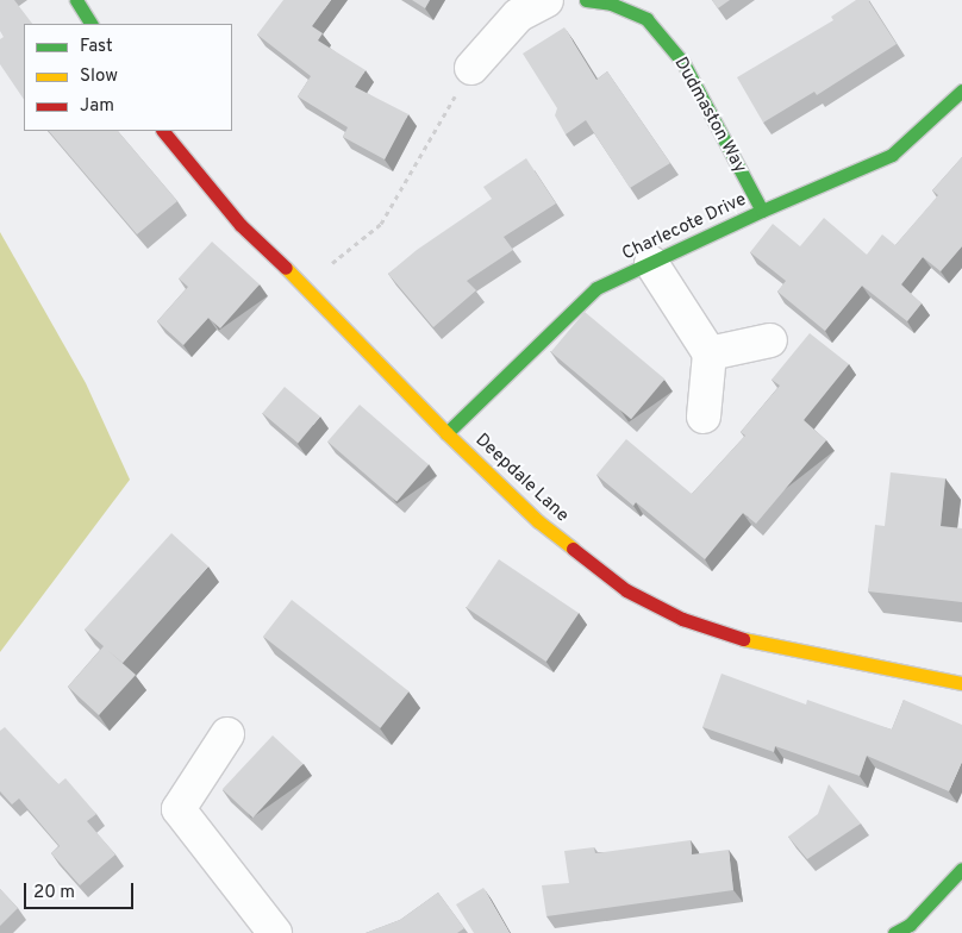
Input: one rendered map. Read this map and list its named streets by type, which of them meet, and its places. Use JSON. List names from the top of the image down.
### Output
{
  "streets": {
    "street": ["Dudmaston Way", "Charlecote Drive", "Deepdale Lane"]
  },
  "crossings": [
    ["Dudmaston Way", "Charlecote Drive"],
    ["Charlecote Drive", "Deepdale Lane"]
  ],
  "legend": ["Fast", "Slow", "Jam"],
  "scale_bar": "20 m"
}
